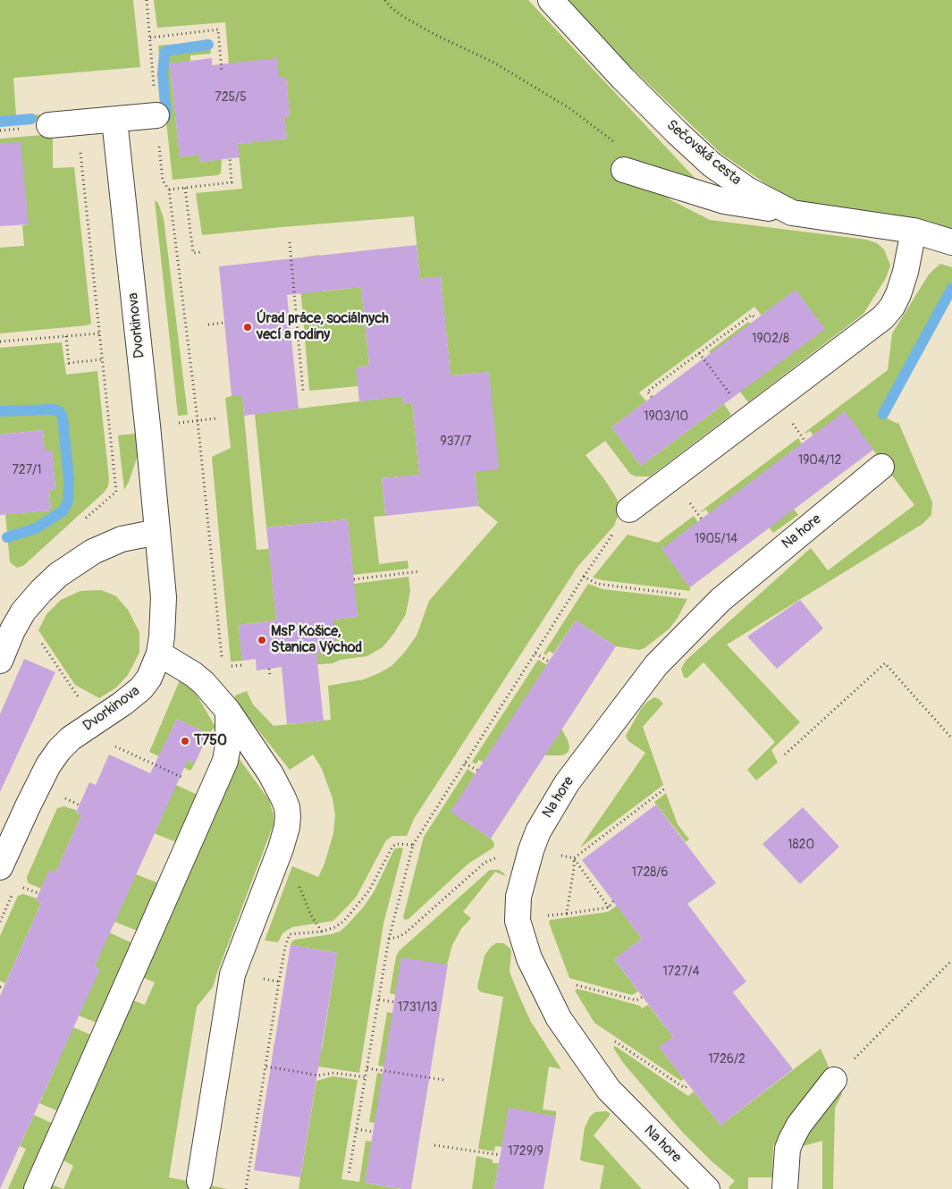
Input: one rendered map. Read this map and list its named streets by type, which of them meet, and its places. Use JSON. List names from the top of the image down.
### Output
{
  "streets": {
    "street": ["Sečovská cesta", "Dvorkinova", "Na hore"]
  },
  "places": ["Úrad práce, sociálnych vecí a rodiny", "MsP Košice, Stanica Východ", "T750"],
  "house_numbers": [
    "725/5",
    "1902/8",
    "1903/10",
    "937/7",
    "1904/12",
    "727/1",
    "1905/14",
    "1820",
    "1728/6",
    "1727/4",
    "1731/13",
    "1726/2",
    "1729/9"
  ]
}
